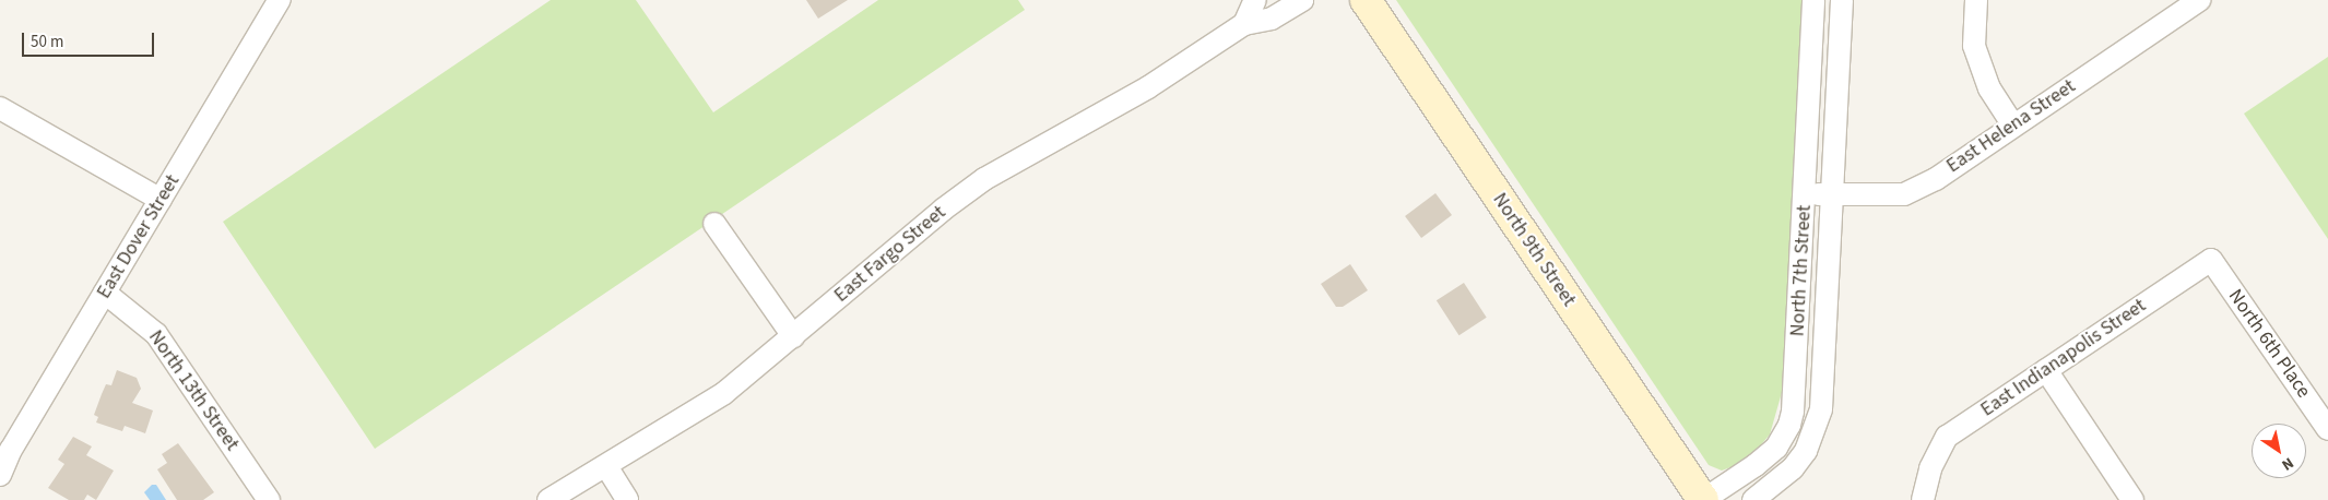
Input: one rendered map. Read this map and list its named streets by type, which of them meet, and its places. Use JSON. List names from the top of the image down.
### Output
{
  "streets": {
    "main road": ["North 9th Street"],
    "street": [
      "East Helena Street",
      "East Dover Street",
      "East Fargo Street",
      "North 7th Street",
      "North 6th Place",
      "East Indianapolis Street",
      "North 13th Street"
    ]
  },
  "crossings": [
    ["East Helena Street", "North 7th Street"],
    ["East Dover Street", "North 13th Street"],
    ["North 9th Street", "North 7th Street"],
    ["North 6th Place", "East Indianapolis Street"]
  ],
  "scale_bar": "50 m",
  "north": "bottom right"
}
